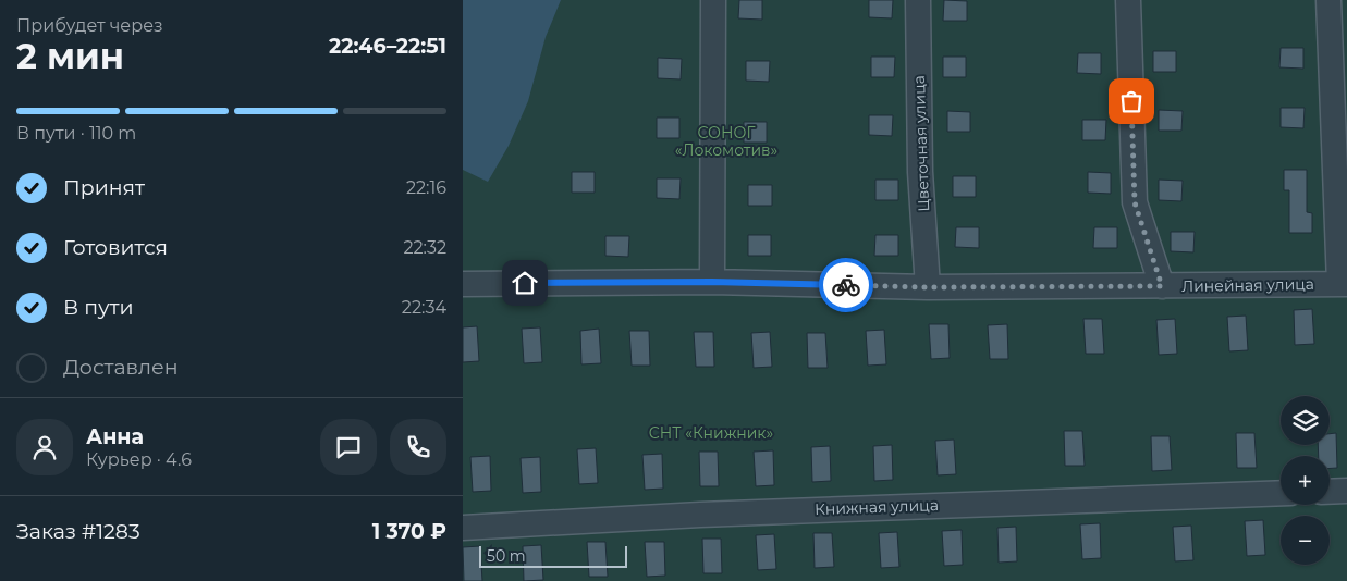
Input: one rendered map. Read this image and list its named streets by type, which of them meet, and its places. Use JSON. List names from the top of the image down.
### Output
{
  "streets": {
    "street": ["Цветочная улица", "Линейная улица", "Книжная улица"]
  },
  "crossings": [
    ["Цветочная улица", "Линейная улица"]
  ],
  "parks": ["СОНОГ «Локомотив»", "СНТ «Книжник»"],
  "scale_bar": "50 m",
  "page": {
    "heading": ["2 мин", "Прибудет через", "22:46–22:51"],
    "panel": [
      "Анна",
      "Курьер · 4.6",
      "Заказ #1283",
      "1 370 ₽"
    ],
    "bar": "В пути · 110 m",
    "list": [
      ["Принят", "22:16"],
      ["Готовится", "22:32"],
      ["В пути", "22:34"],
      "Доставлен"
    ],
    "map_buttons": ["+", "−"],
    "scale": "50 m"
  }
}
